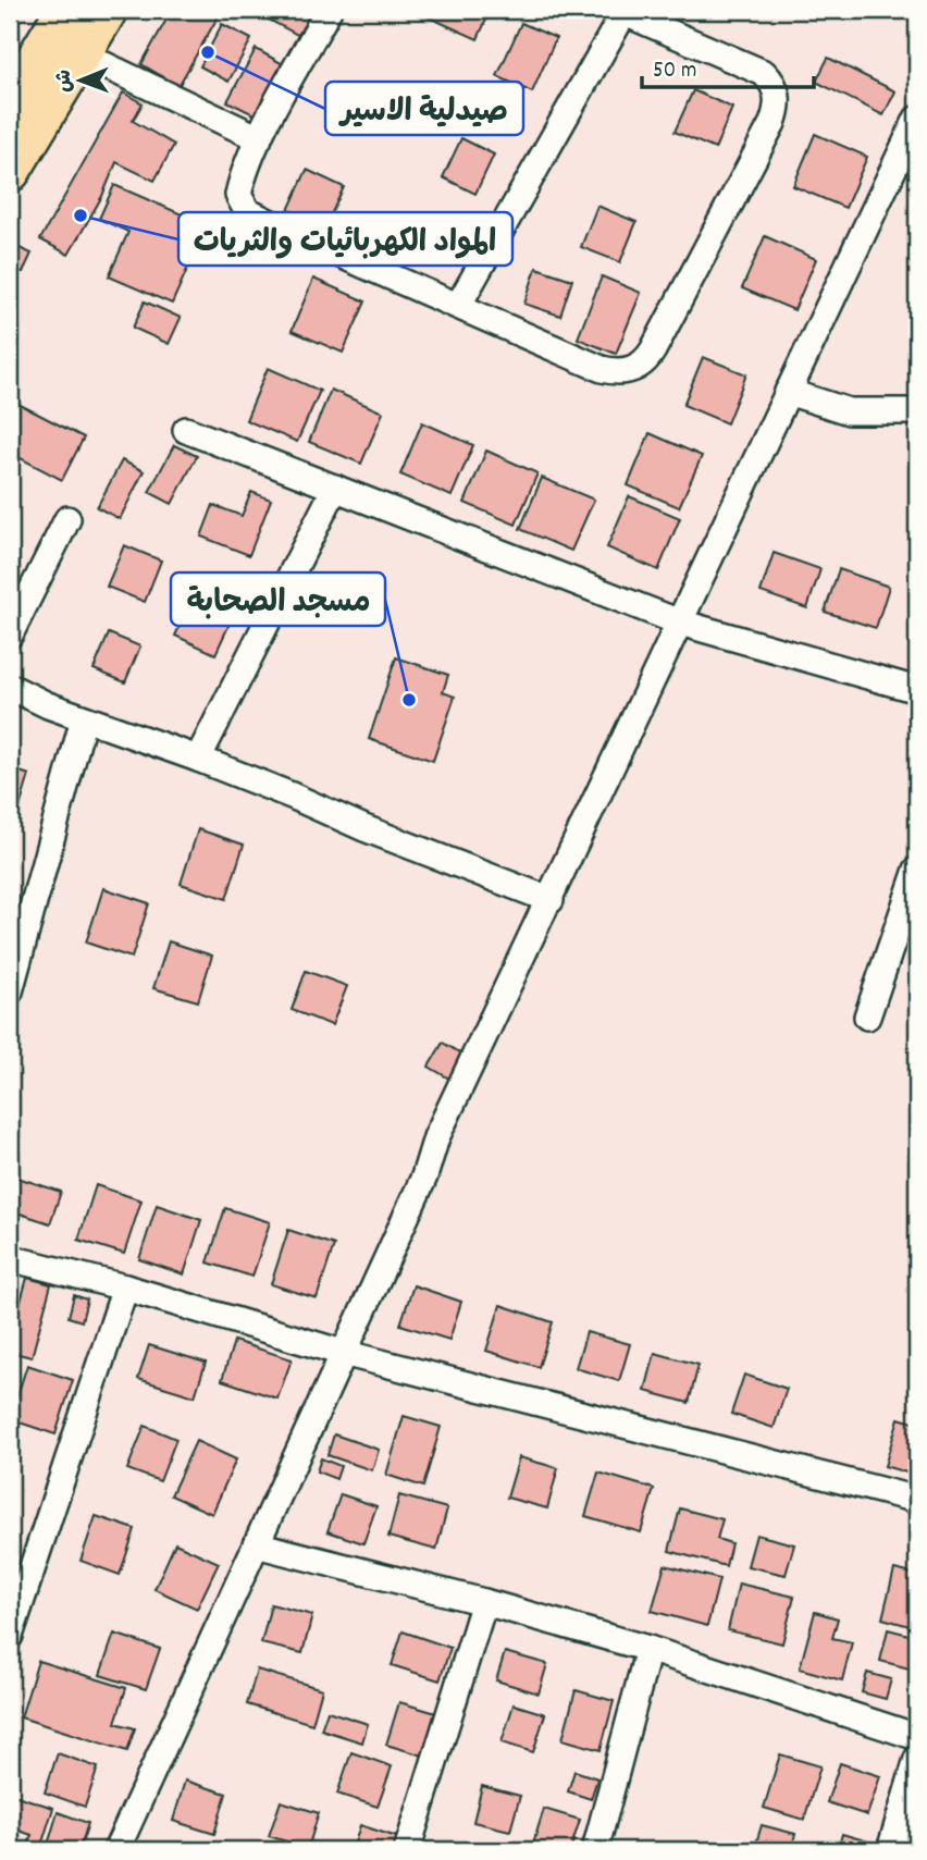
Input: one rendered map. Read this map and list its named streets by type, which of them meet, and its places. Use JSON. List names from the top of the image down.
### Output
{
  "places": ["صيدلية الاسير", "المواد الكهربائيات والثريات", "مسجد الصحابة"],
  "scale_bar": "50 m",
  "north": "left"
}
